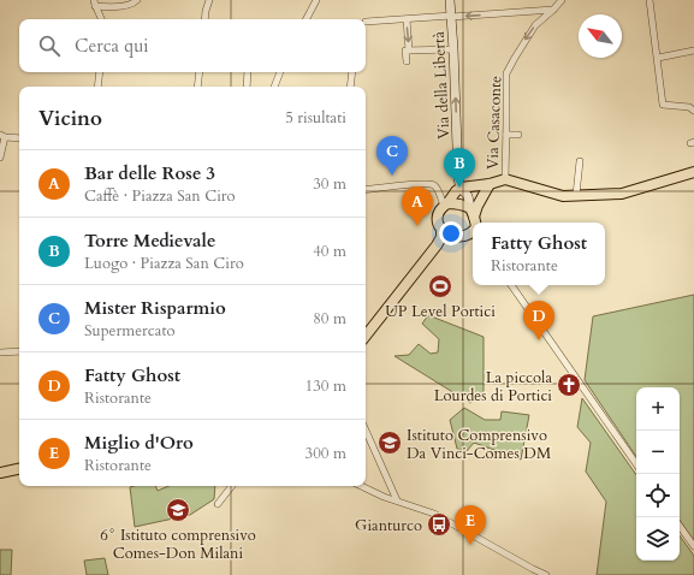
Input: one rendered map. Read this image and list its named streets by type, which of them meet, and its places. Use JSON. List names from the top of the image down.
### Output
{
  "streets": {
    "street": ["Via della Libertà", "Via Casaconte"]
  },
  "one_way": ["Via della Libertà", "Via Casaconte"],
  "places": {
    "sports": ["UP Level Portici"],
    "church": ["La piccola Lourdes di Portici"],
    "school or university": ["Istituto Comprensivo Da Vinci-Comes DM", "6° Istituto comprensivo Comes-Don Milani"],
    "bus stop": ["Gianturco"]
  },
  "north": "top left",
  "page": {
    "search": "Cerca qui",
    "heading": ["Vicino", "5 risultati"],
    "pins": [
      "C",
      "B",
      "A",
      "D",
      "E"
    ],
    "list": [
      {
        "mark": "A",
        "name": "Bar delle Rose 3",
        "note": "Caffè · Piazza San Ciro",
        "value": "30 m"
      },
      {
        "mark": "B",
        "name": "Torre Medievale",
        "note": "Luogo · Piazza San Ciro",
        "value": "40 m"
      },
      {
        "mark": "C",
        "name": "Mister Risparmio",
        "note": "Supermercato",
        "value": "80 m"
      },
      {
        "mark": "D",
        "name": "Fatty Ghost",
        "note": "Ristorante",
        "value": "130 m"
      },
      {
        "mark": "E",
        "name": "Miglio d'Oro",
        "note": "Ristorante",
        "value": "300 m"
      }
    ],
    "popup": ["Fatty Ghost", "Ristorante"],
    "map_buttons": ["+", "−"]
  }
}
